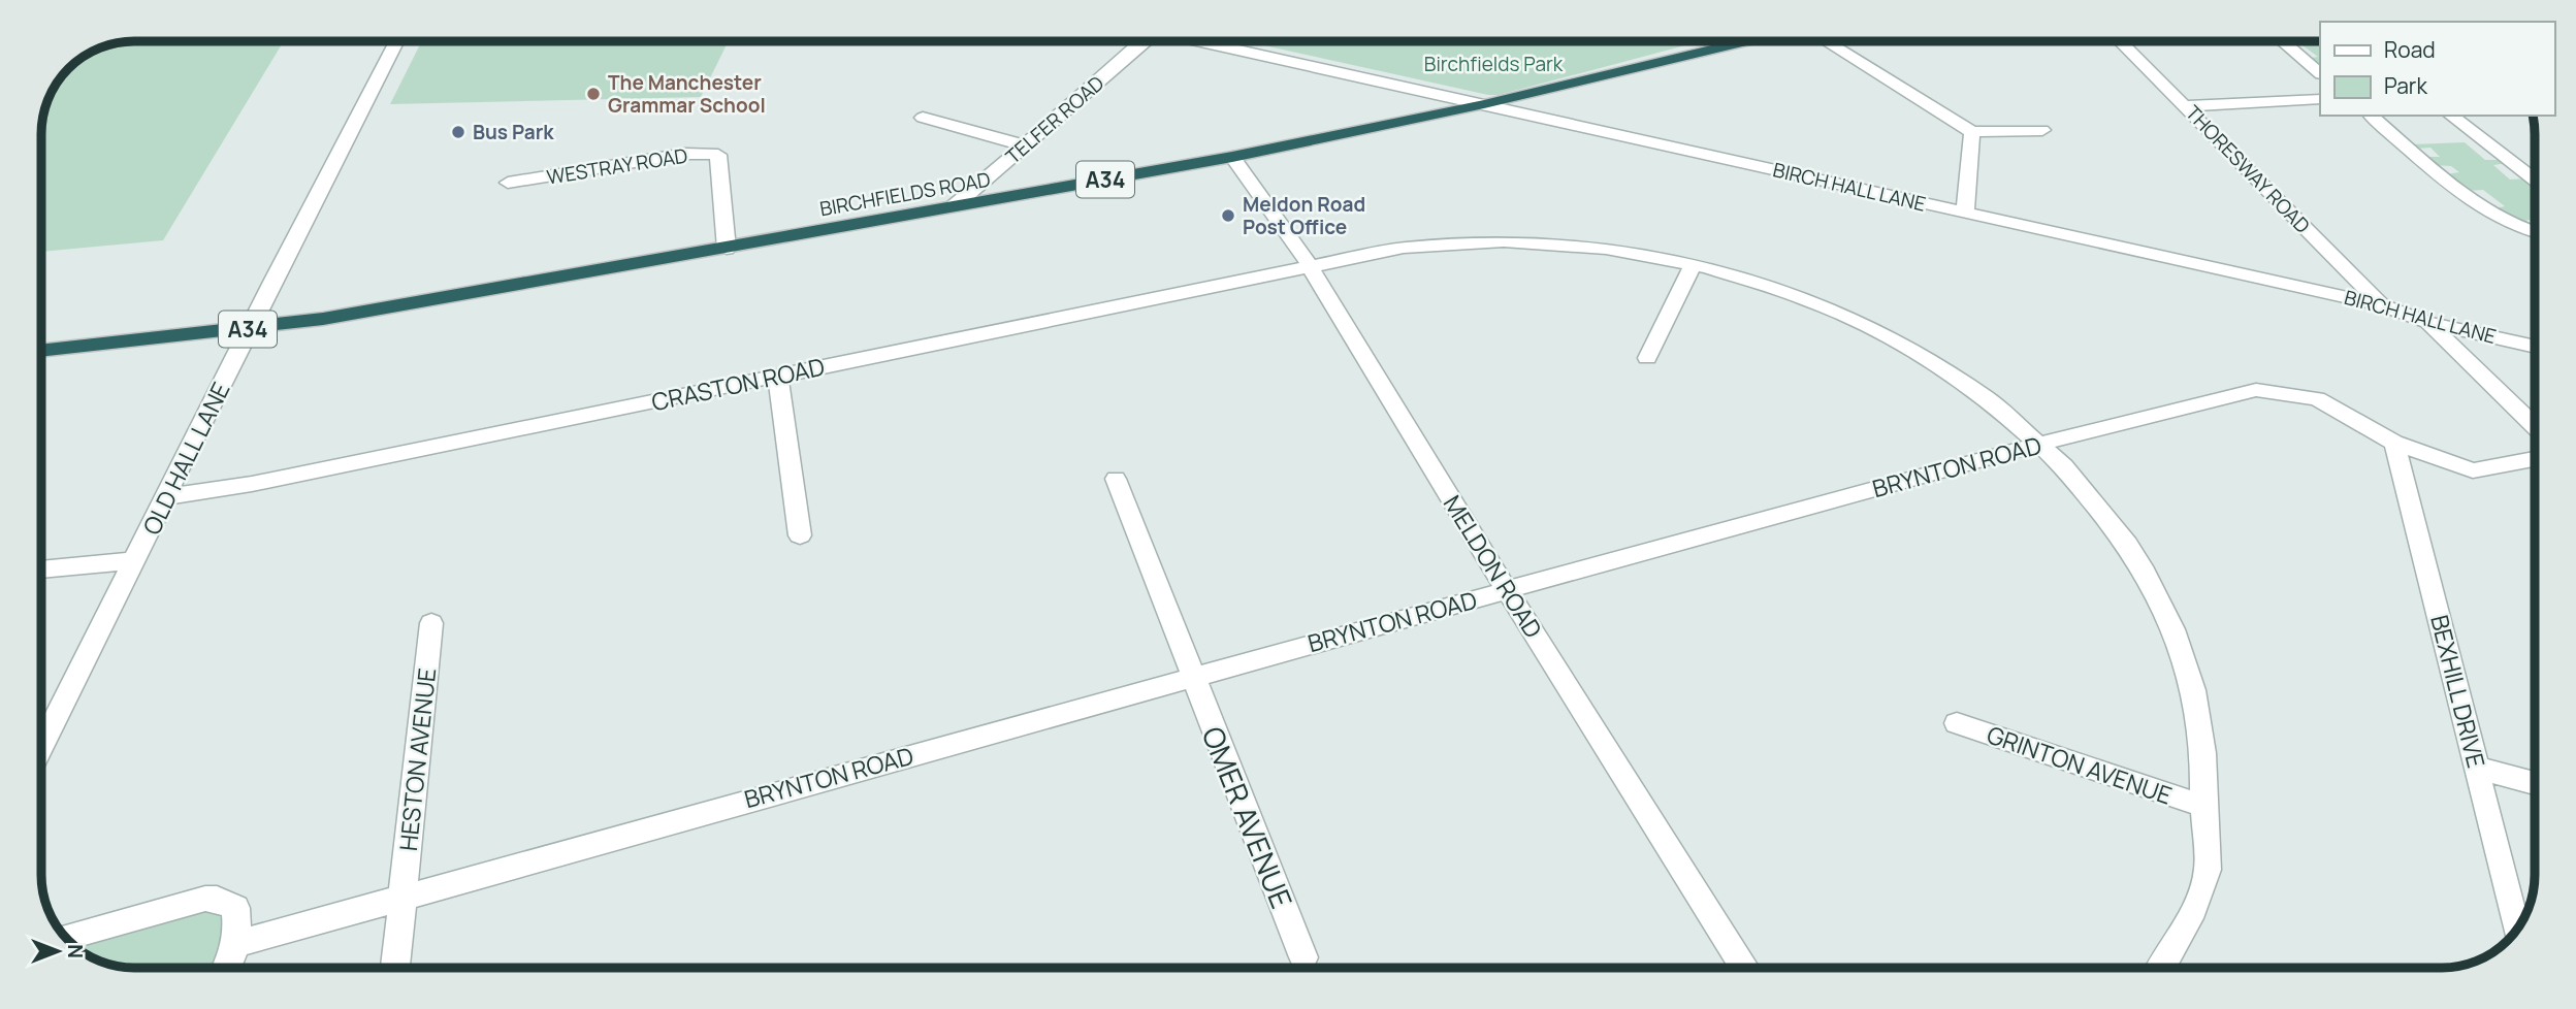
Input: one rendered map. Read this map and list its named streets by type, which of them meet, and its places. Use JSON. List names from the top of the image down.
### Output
{
  "streets": {
    "highway": ["A34", "BIRCHFIELDS ROAD"],
    "street": [
      "TELFER ROAD",
      "WESTRAY ROAD",
      "THORESWAY ROAD",
      "BIRCH HALL LANE",
      "CRASTON ROAD",
      "OLD HALL LANE",
      "BRYNTON ROAD",
      "MELDON ROAD",
      "BEXHILL DRIVE",
      "HESTON AVENUE",
      "GRINTON AVENUE",
      "OMER AVENUE"
    ]
  },
  "crossings": [
    ["TELFER ROAD", "BIRCHFIELDS ROAD"],
    ["WESTRAY ROAD", "BIRCHFIELDS ROAD"],
    ["THORESWAY ROAD", "BIRCH HALL LANE"],
    ["BIRCH HALL LANE", "BIRCHFIELDS ROAD"],
    ["BIRCHFIELDS ROAD", "OLD HALL LANE"],
    ["BIRCHFIELDS ROAD", "MELDON ROAD"],
    ["CRASTON ROAD", "OLD HALL LANE"],
    ["CRASTON ROAD", "BRYNTON ROAD"],
    ["CRASTON ROAD", "MELDON ROAD"],
    ["CRASTON ROAD", "GRINTON AVENUE"],
    ["BRYNTON ROAD", "MELDON ROAD"],
    ["BRYNTON ROAD", "BEXHILL DRIVE"],
    ["BRYNTON ROAD", "HESTON AVENUE"],
    ["BRYNTON ROAD", "OMER AVENUE"]
  ],
  "parks": ["Birchfields Park"],
  "places": ["The Manchester Grammar School", "Bus Park", "Meldon Road Post Office"],
  "legend": ["Road", "Park"],
  "north": "right"
}
